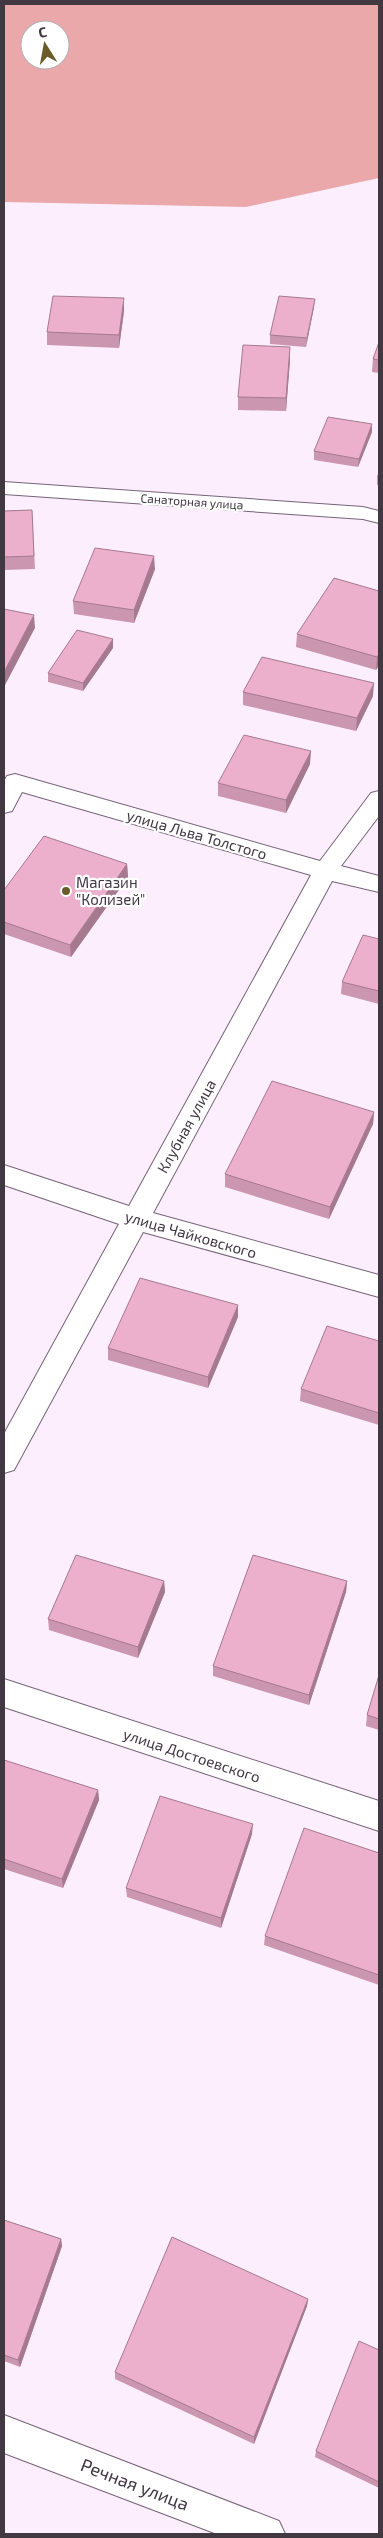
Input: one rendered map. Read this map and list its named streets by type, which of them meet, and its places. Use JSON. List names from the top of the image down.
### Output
{
  "streets": {
    "street": [
      "Санаторная улица",
      "улица Льва Толстого",
      "Клубная улица",
      "улица Чайковского",
      "улица Достоевского",
      "Речная улица"
    ]
  },
  "crossings": [
    ["улица Льва Толстого", "Клубная улица"],
    ["Клубная улица", "улица Чайковского"]
  ],
  "places": ["Магазин \"Колизей\""],
  "north": "top"
}
